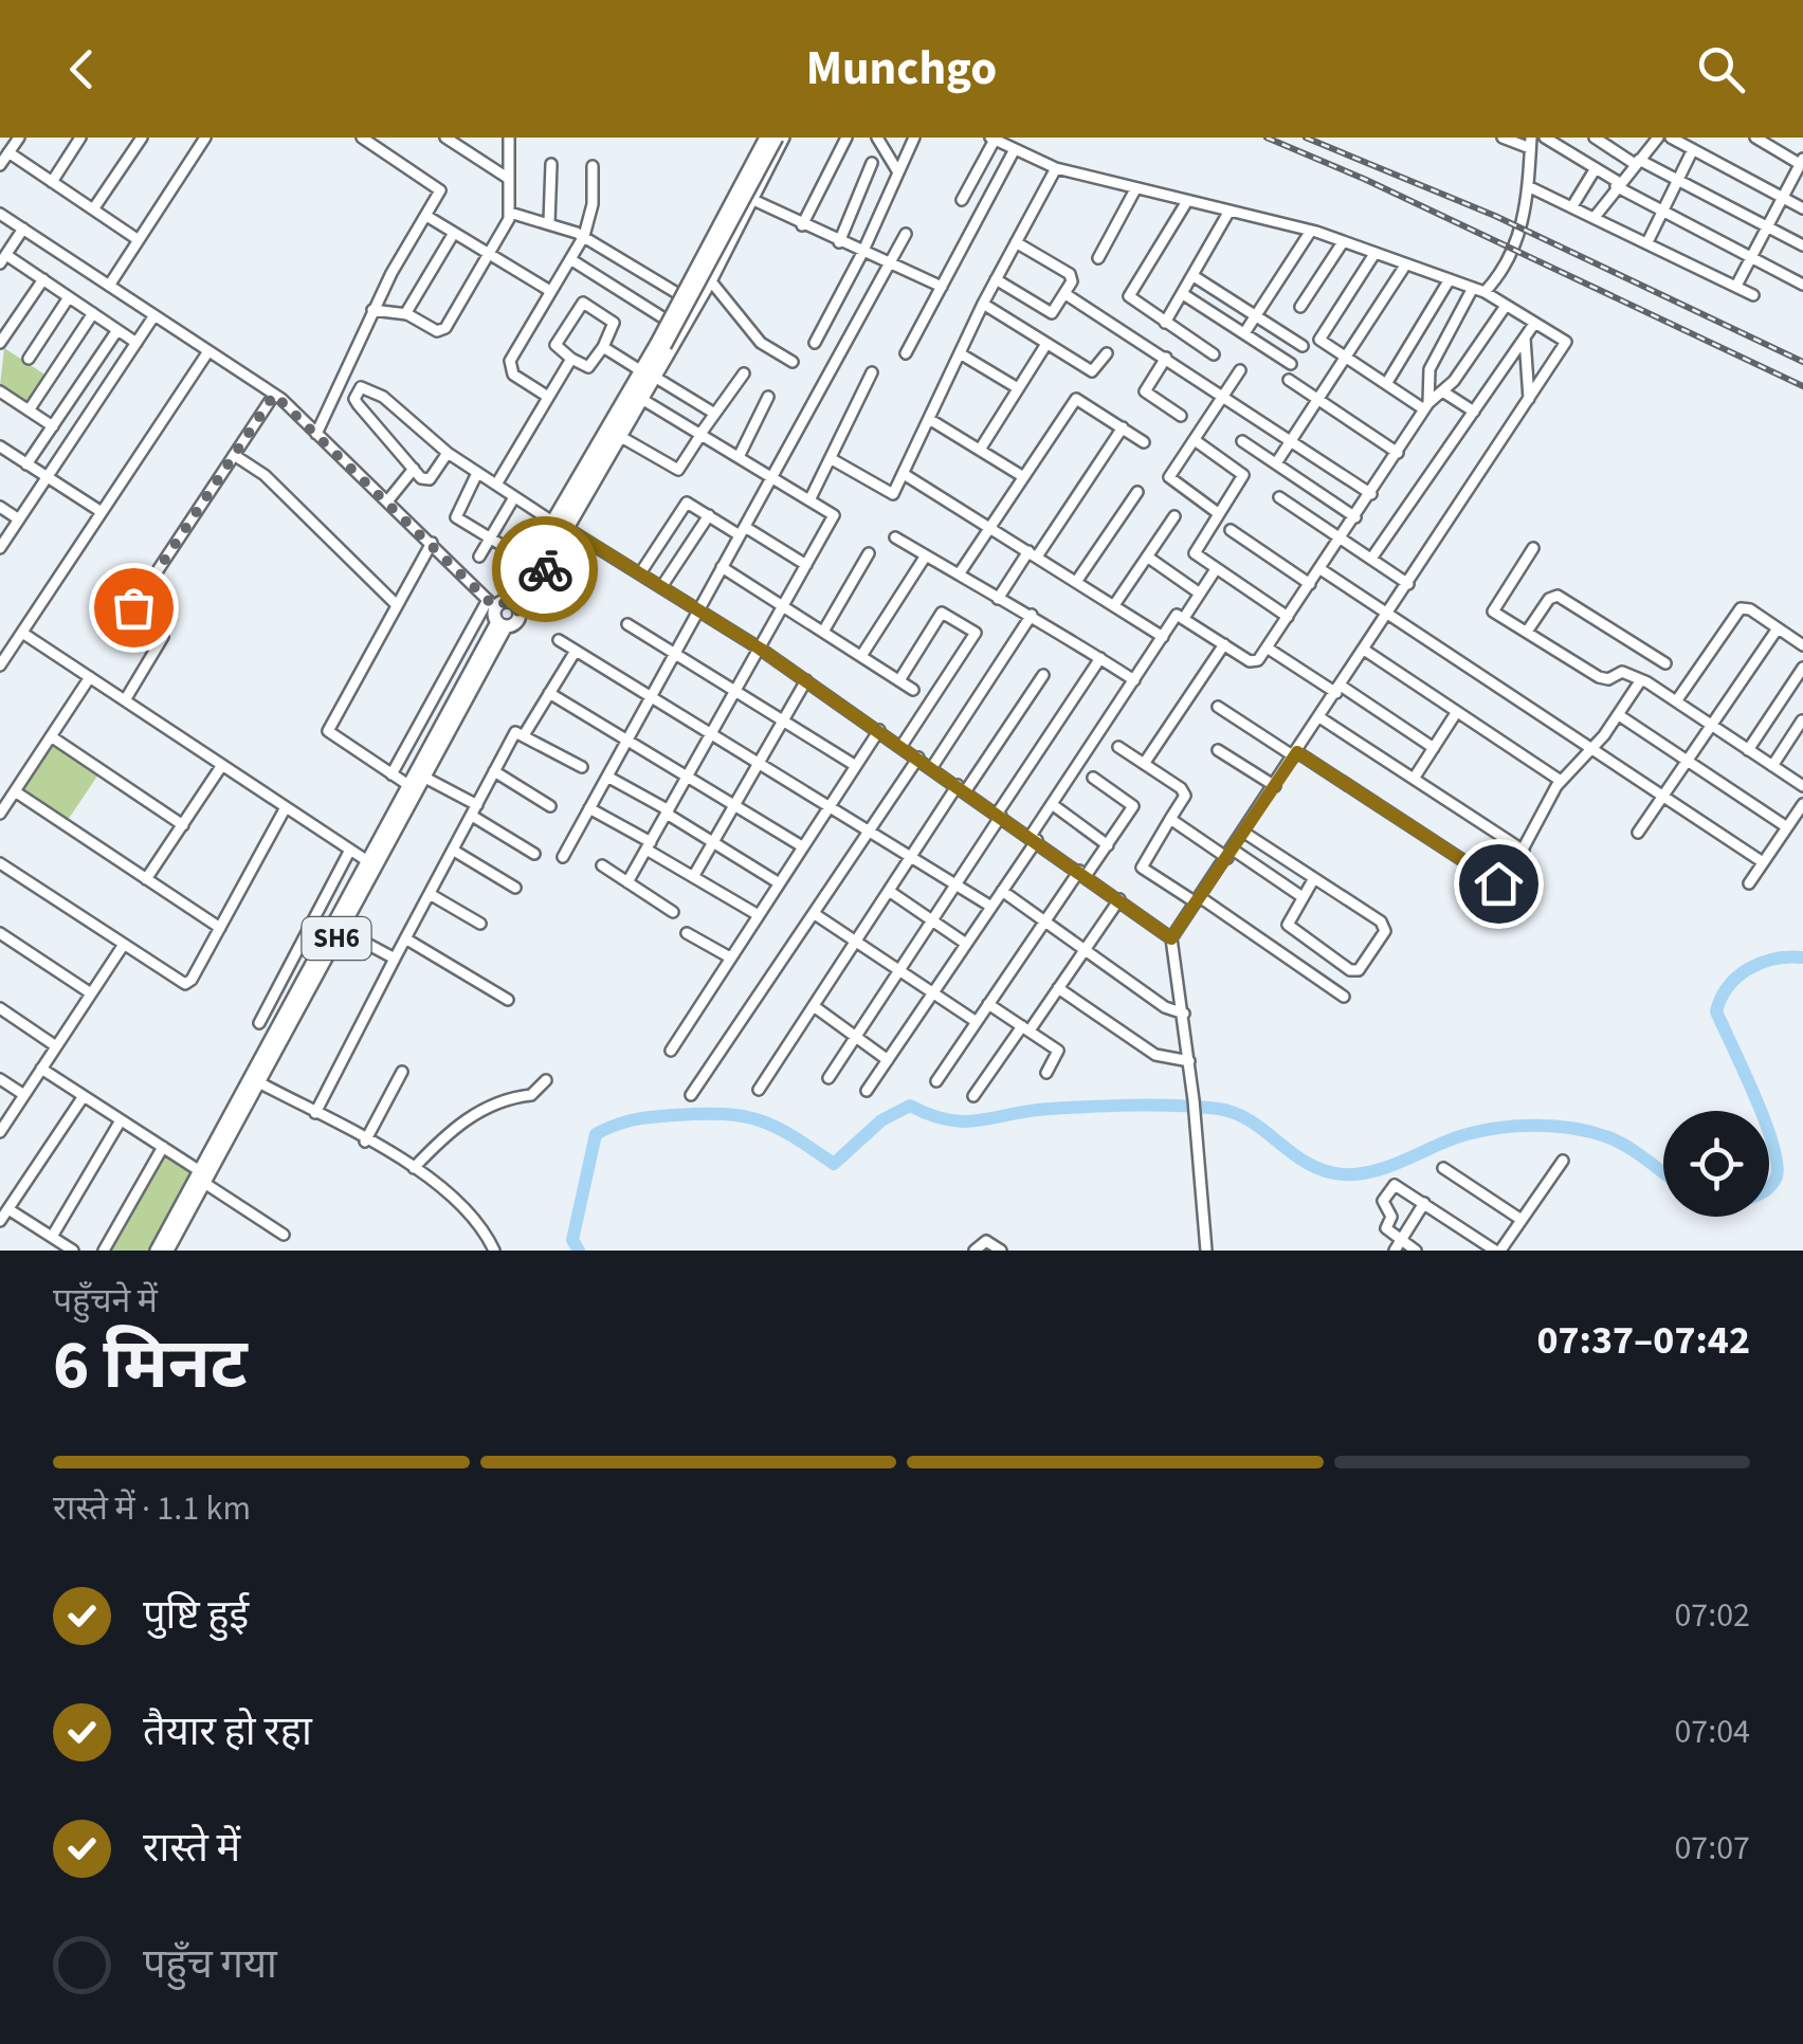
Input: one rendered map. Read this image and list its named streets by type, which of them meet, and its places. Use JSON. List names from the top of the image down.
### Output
{
  "streets": {
    "main road": ["SH6"]
  },
  "page": {
    "header": "Munchgo",
    "heading": ["6 मिनट", "पहुँचने में", "07:37–07:42"],
    "bar": "रास्ते में · 1.1 km",
    "list": [
      ["पुष्टि हुई", "07:02"],
      ["तैयार हो रहा", "07:04"],
      ["रास्ते में", "07:07"],
      "पहुँच गया"
    ]
  }
}
